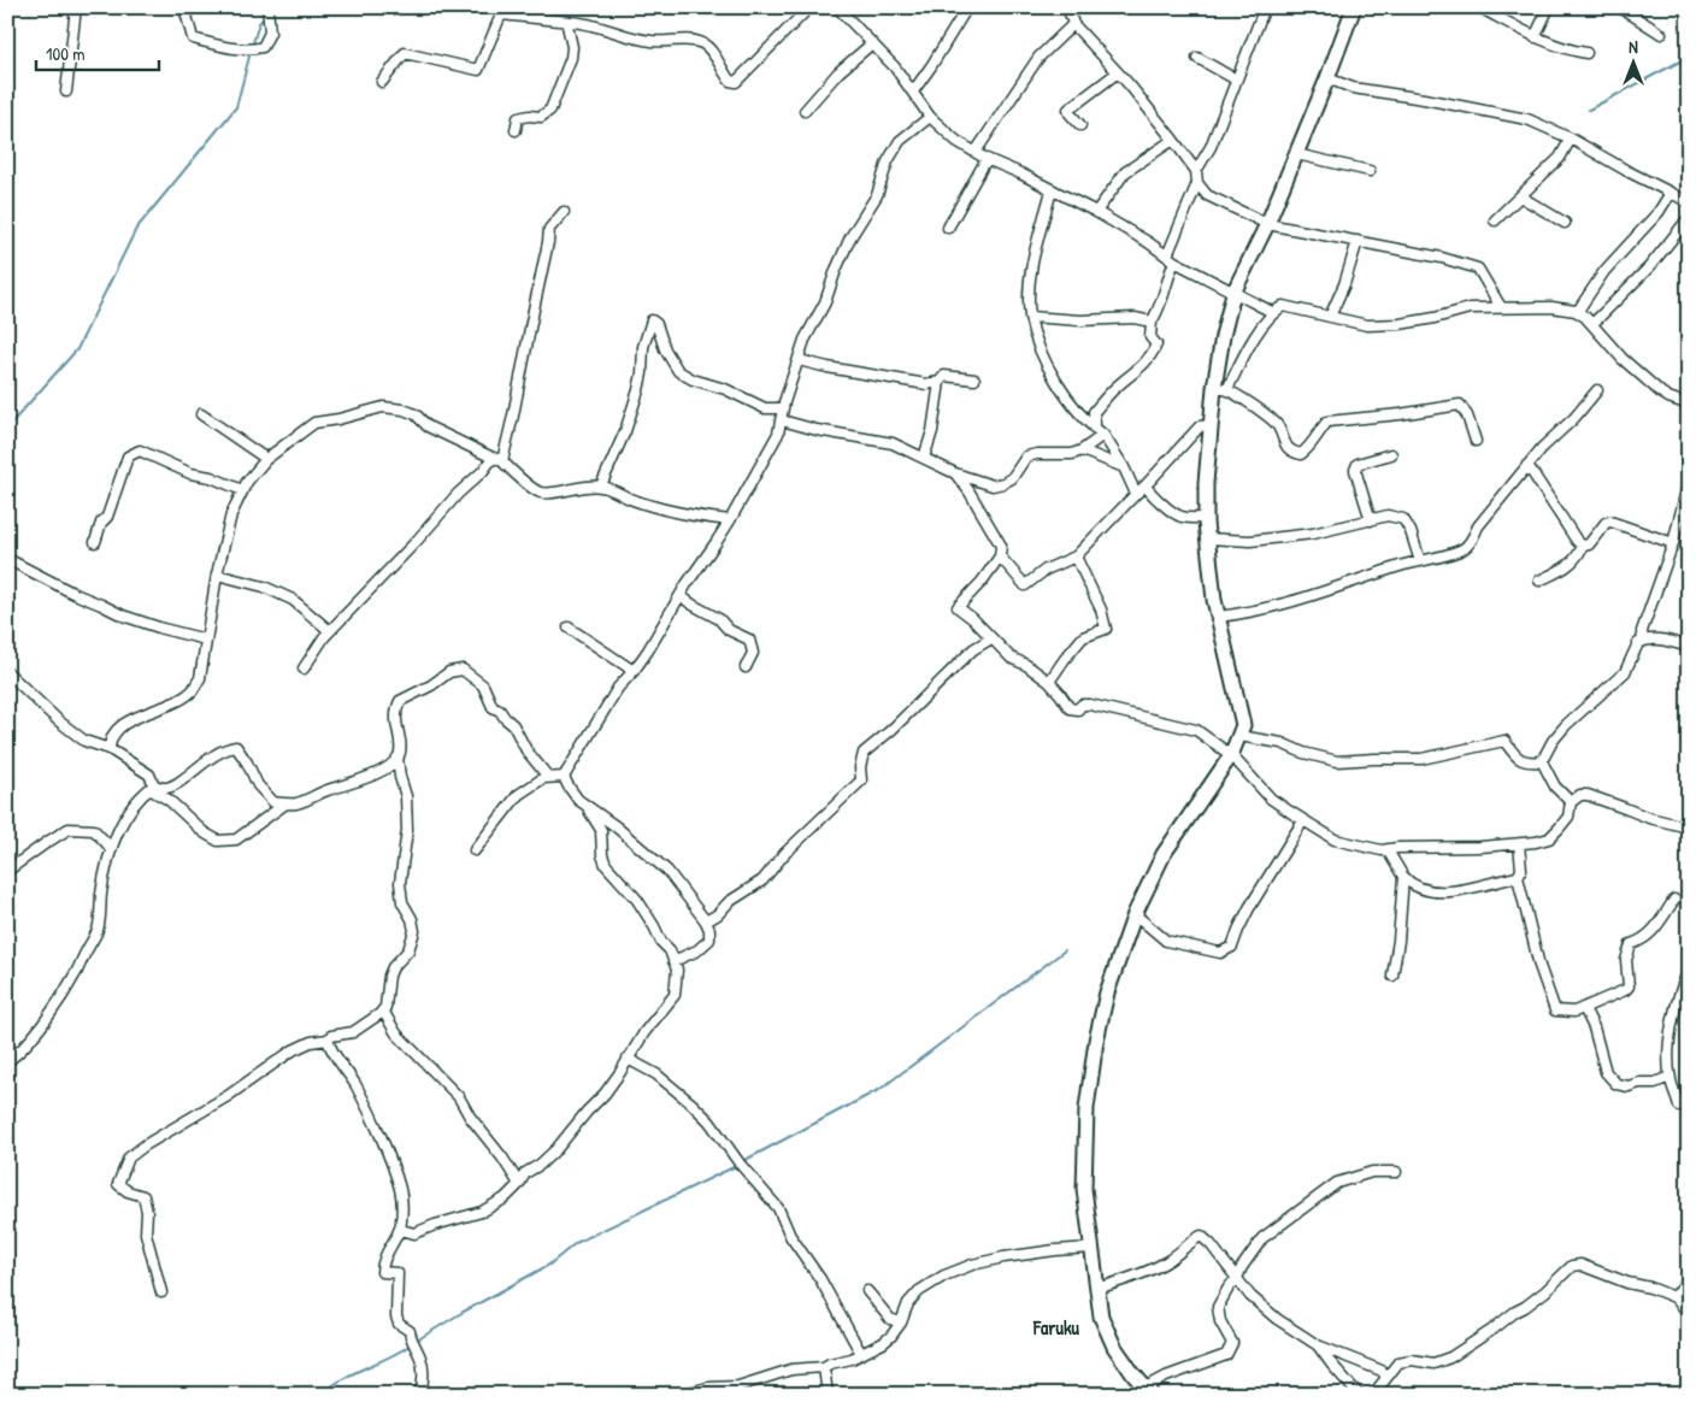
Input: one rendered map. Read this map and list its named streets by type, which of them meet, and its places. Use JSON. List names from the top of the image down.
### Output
{
  "districts": ["Faruku"],
  "scale_bar": "100 m",
  "north": "top"
}
